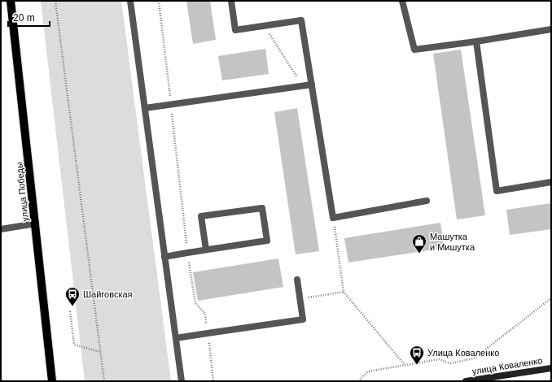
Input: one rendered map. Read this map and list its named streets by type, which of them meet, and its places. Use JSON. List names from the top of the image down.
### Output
{
  "streets": {
    "main road": ["улица Победы", "улица Коваленко"]
  },
  "places": {
    "shop": ["Машутка и Мишутка"],
    "bus stop": ["Шайговская", "Улица Коваленко"]
  },
  "scale_bar": "20 m"
}
